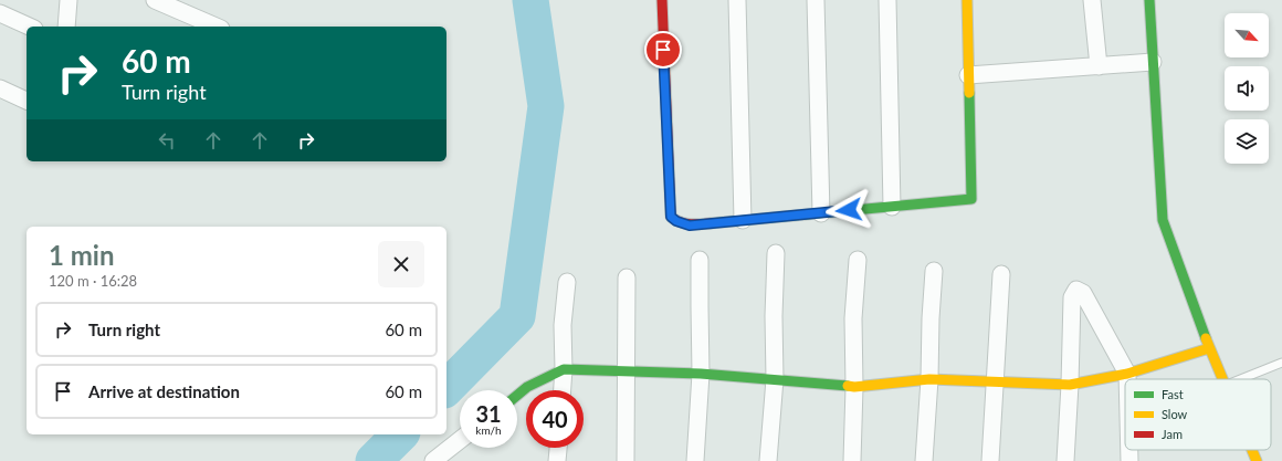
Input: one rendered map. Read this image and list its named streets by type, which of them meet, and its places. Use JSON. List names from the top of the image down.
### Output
{
  "legend": ["Fast", "Slow", "Jam"],
  "north": "bottom right",
  "page": {
    "turn": ["60 m", "Turn right"],
    "heading": ["1 min", "120 m · 16:28"],
    "list": [
      {
        "name": "Turn right",
        "value": "60 m"
      },
      {
        "name": "Arrive at destination",
        "value": "60 m"
      }
    ],
    "speed": "31 km/h",
    "limit": "40"
  }
}
